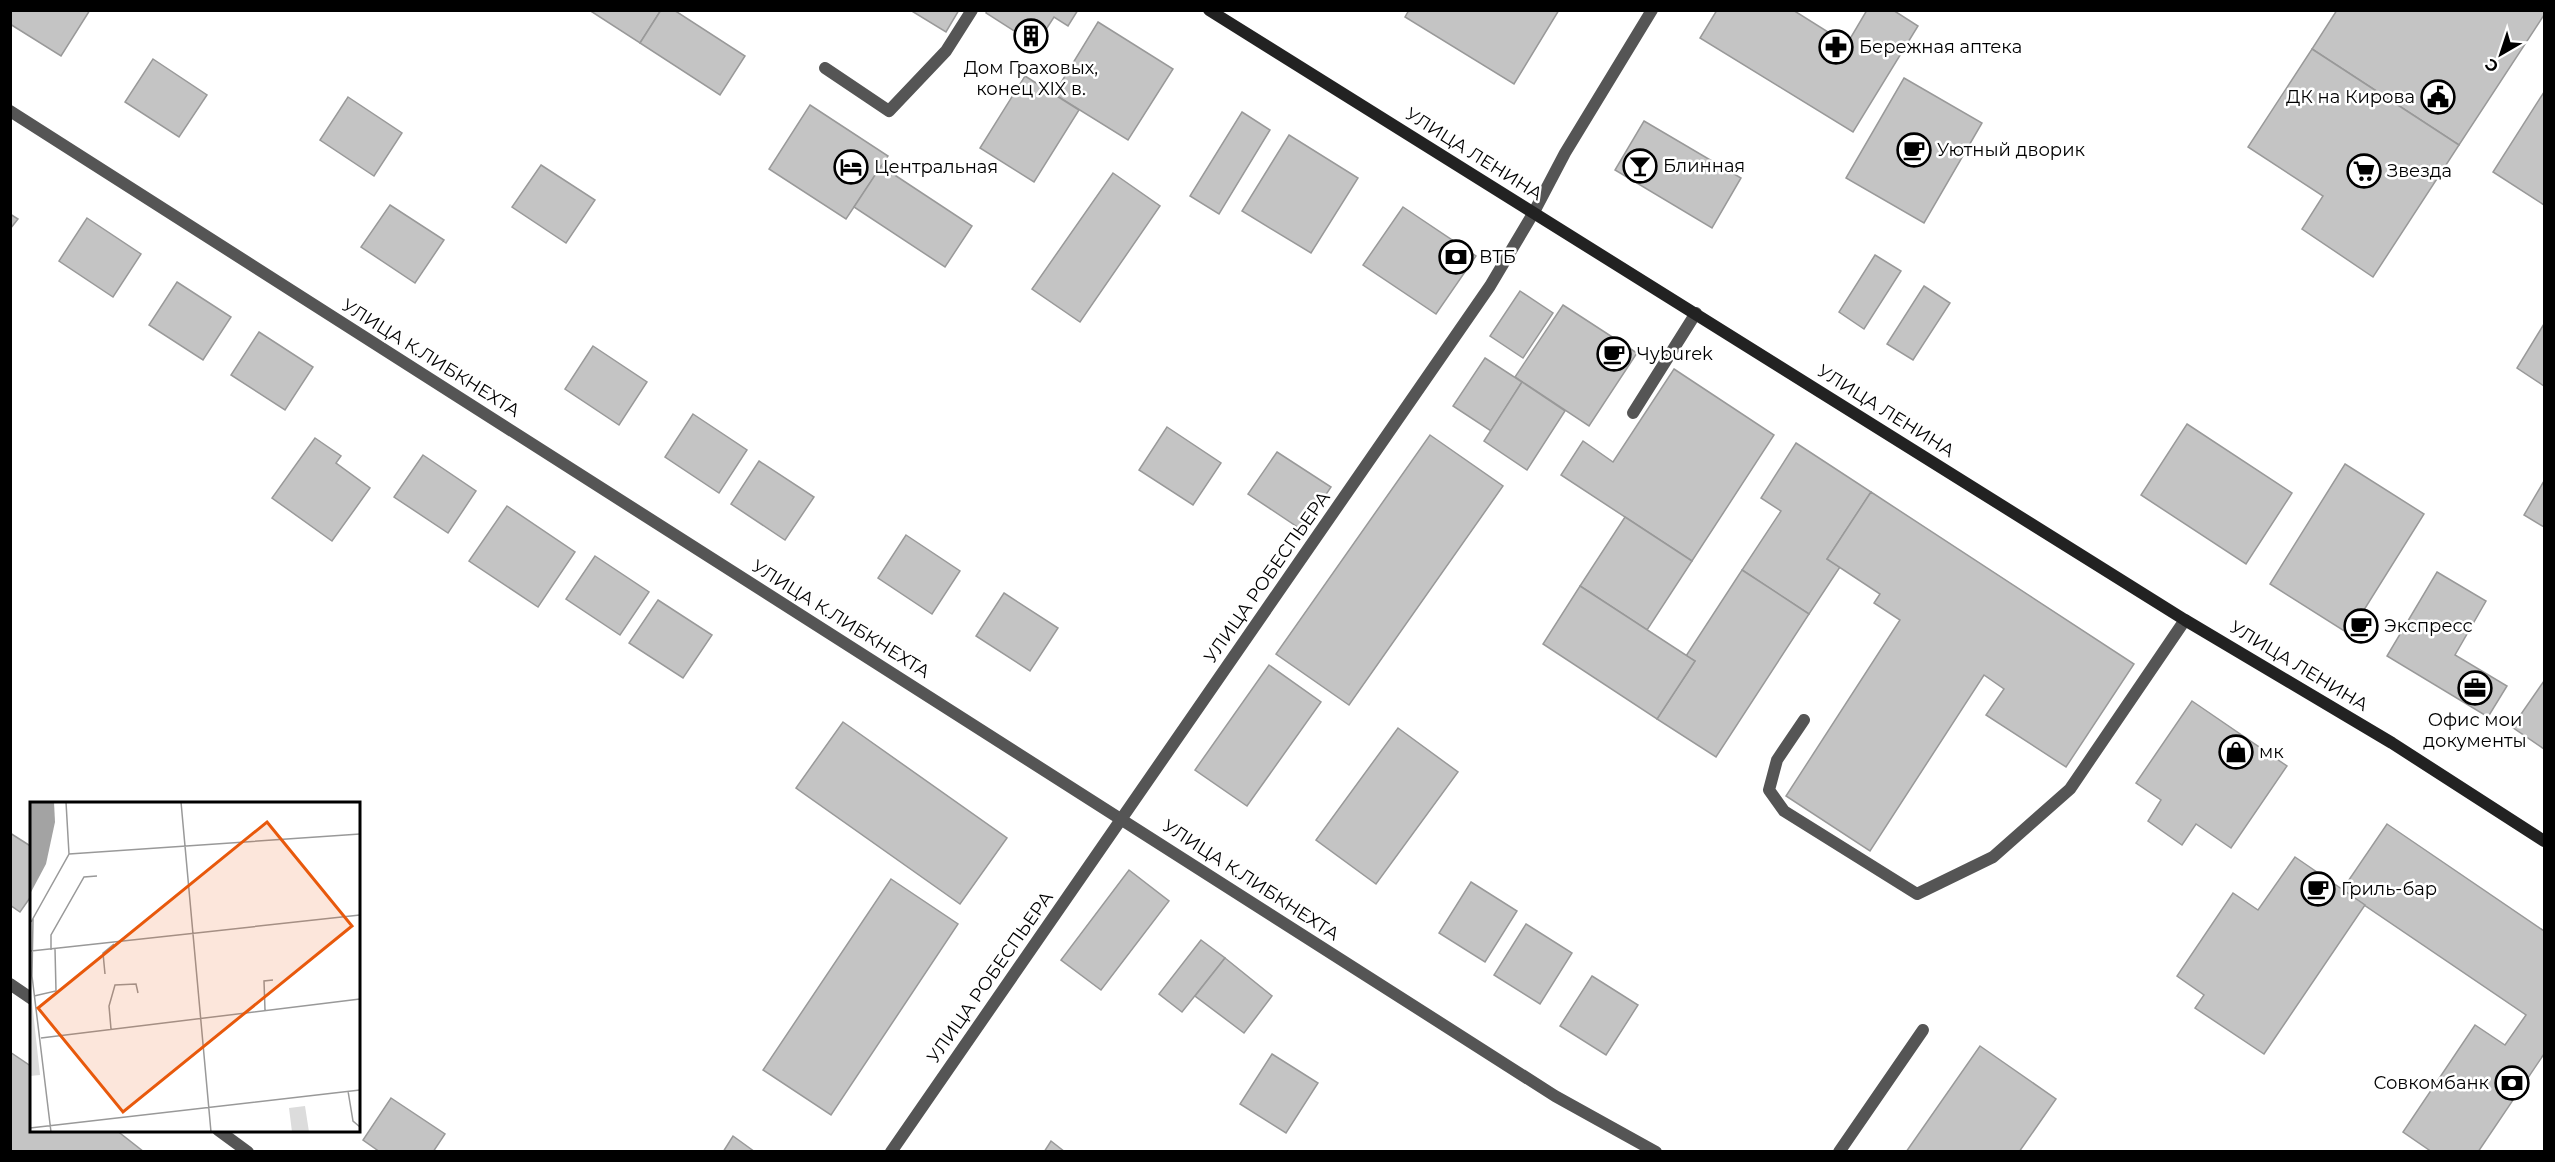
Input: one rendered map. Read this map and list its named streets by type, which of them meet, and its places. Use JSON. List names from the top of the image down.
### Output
{
  "streets": {
    "main road": ["УЛИЦА ЛЕНИНА"],
    "street": ["УЛИЦА К.ЛИБКНЕХТА", "УЛИЦА РОБЕСПЬЕРА"]
  },
  "crossings": [
    ["УЛИЦА ЛЕНИНА", "УЛИЦА РОБЕСПЬЕРА"],
    ["УЛИЦА К.ЛИБКНЕХТА", "УЛИЦА РОБЕСПЬЕРА"]
  ],
  "places": {
    "building": ["Дом Граховых, конец XIX в."],
    "pharmacy": ["Бережная аптека"],
    "public building": ["ДК на Кирова"],
    "cafe": [
      "Уютный дворик",
      "Чуburek",
      "Экспресс",
      "Гриль-бар"
    ],
    "bar": ["Блинная"],
    "hotel": ["Центральная"],
    "supermarket": ["Звезда"],
    "bank": ["ВТБ", "Совкомбанк"],
    "office": ["Офис мои документы"],
    "shop": ["мк"]
  },
  "north": "bottom left"
}
